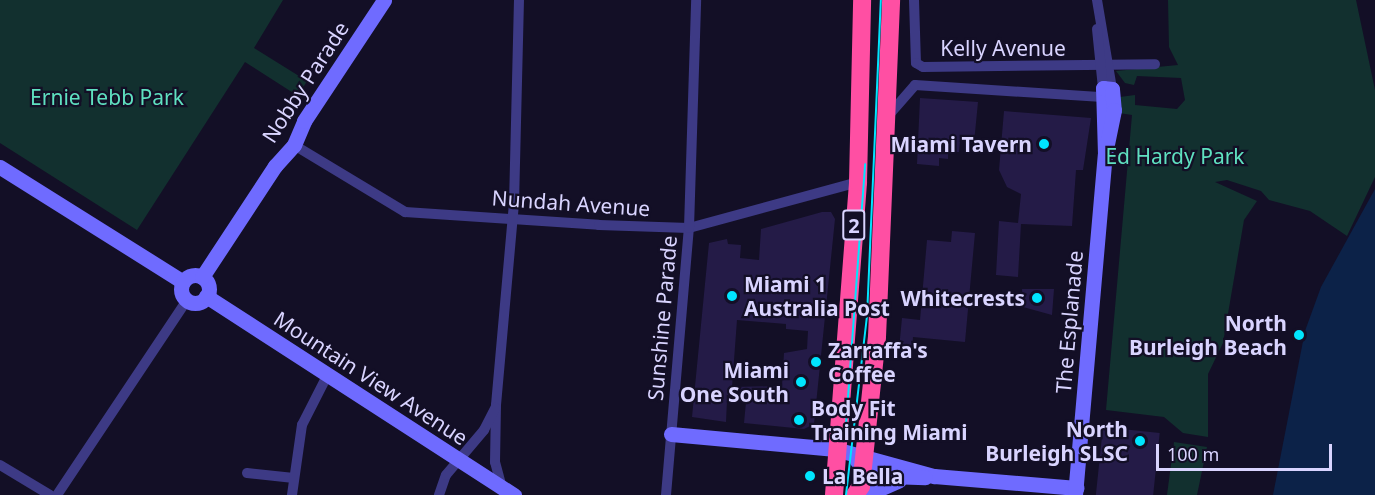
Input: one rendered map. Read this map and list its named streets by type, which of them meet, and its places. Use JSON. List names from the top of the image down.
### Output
{
  "streets": {
    "highway": ["2"],
    "street": [
      "Kelly Avenue",
      "Nobby Parade",
      "Nundah Avenue",
      "Sunshine Parade",
      "The Esplanade",
      "Mountain View Avenue"
    ]
  },
  "crossings": [
    ["Kelly Avenue", "2"],
    ["Kelly Avenue", "The Esplanade"],
    ["Nobby Parade", "Nundah Avenue"],
    ["Nobby Parade", "Mountain View Avenue"],
    ["Nundah Avenue", "2"],
    ["Nundah Avenue", "Sunshine Parade"]
  ],
  "parks": ["Ernie Tebb Park", "Ed Hardy Park"],
  "places": [
    "Miami Tavern",
    "Miami 1 Australia Post",
    "Whitecrests",
    "North Burleigh Beach",
    "Zarraffa's Coffee",
    "Miami One South",
    "Body Fit Training Miami",
    "North Burleigh SLSC",
    "La Bella"
  ],
  "scale_bar": "100 m"
}
